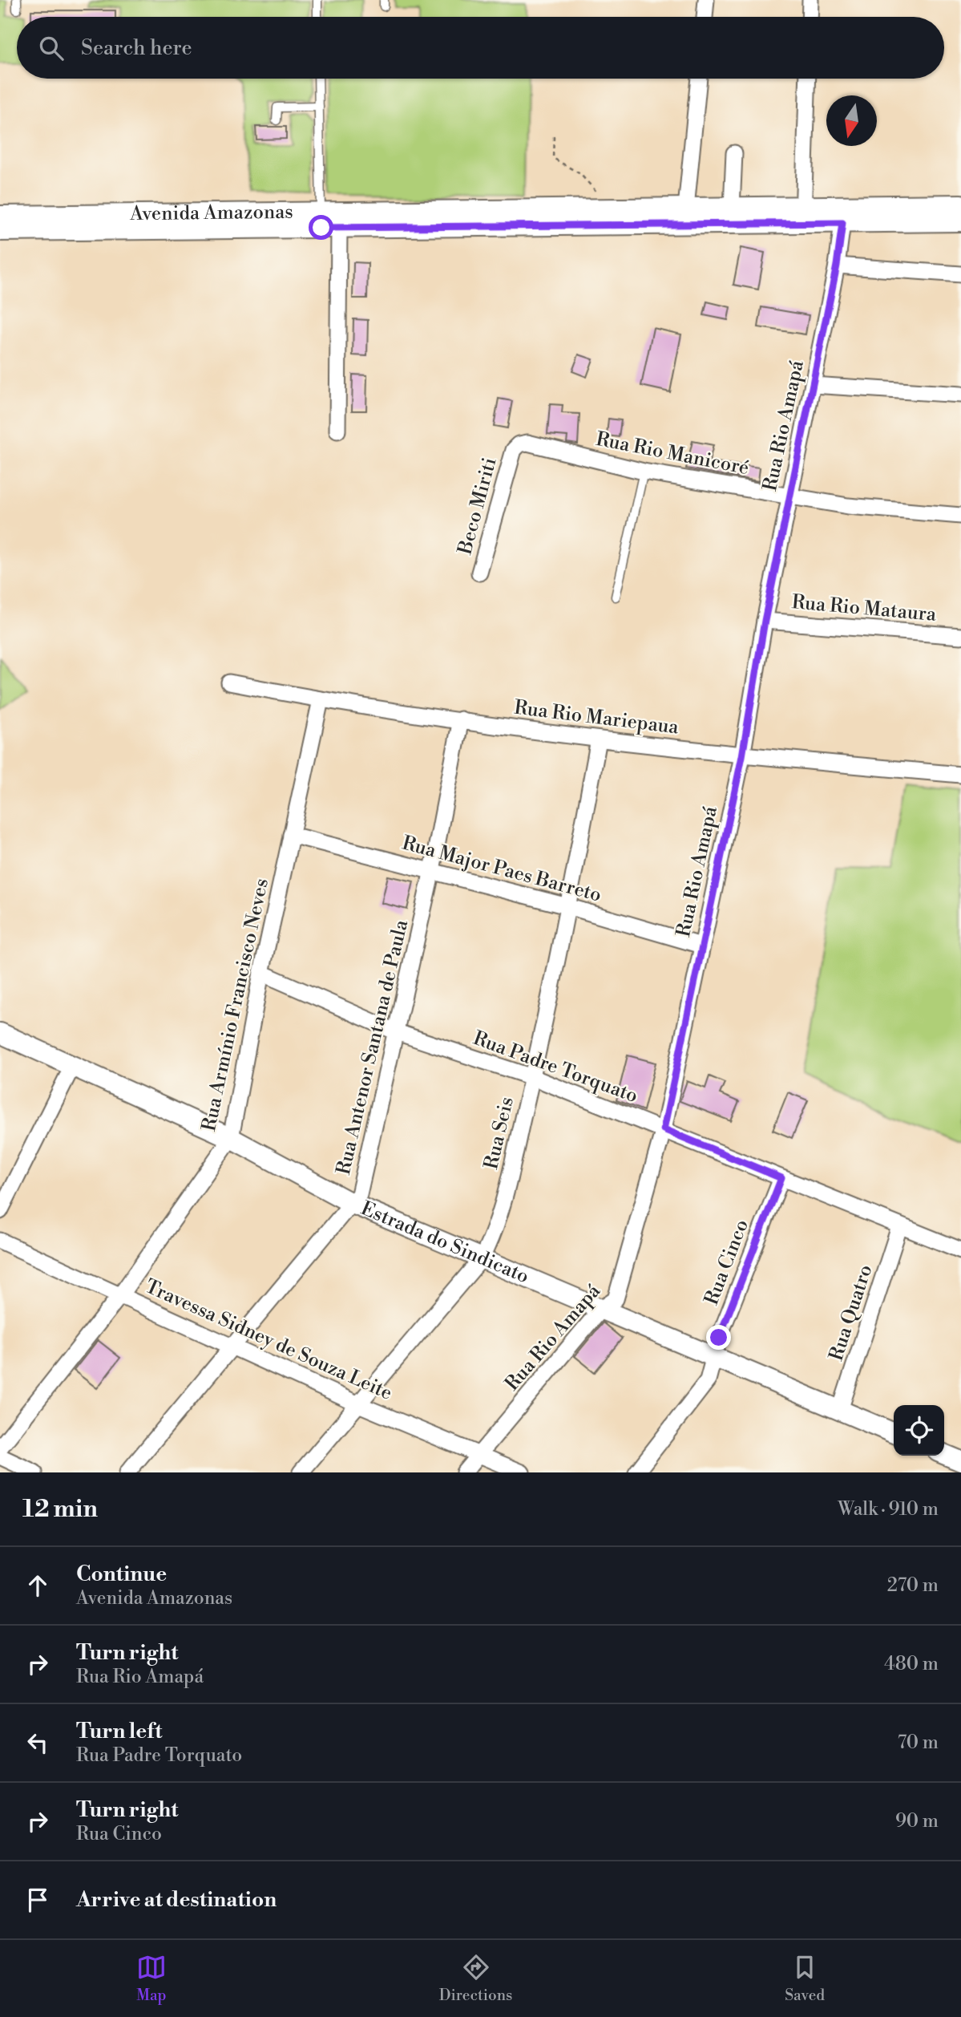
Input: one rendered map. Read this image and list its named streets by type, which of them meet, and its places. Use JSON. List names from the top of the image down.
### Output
{
  "streets": {
    "street": [
      "Avenida Amazonas",
      "Rua Rio Amapá",
      "Rua Rio Manicoré",
      "Beco Miriti",
      "Rua Rio Mataura",
      "Rua Rio Mariepaua",
      "Rua Major Paes Barreto",
      "Rua Armínio Francisco Neves",
      "Rua Antenor Santana de Paula",
      "Rua Padre Torquato",
      "Rua Seis",
      "Estrada do Sindicato",
      "Rua Cinco",
      "Rua Quatro",
      "Travessa Sidney de Souza Leite"
    ]
  },
  "crossings": [
    ["Avenida Amazonas", "Rua Rio Amapá"],
    ["Rua Rio Amapá", "Rua Rio Manicoré"],
    ["Rua Rio Amapá", "Rua Rio Mataura"],
    ["Rua Rio Amapá", "Rua Rio Mariepaua"],
    ["Rua Rio Amapá", "Rua Major Paes Barreto"],
    ["Rua Rio Amapá", "Rua Padre Torquato"],
    ["Rua Rio Amapá", "Estrada do Sindicato"],
    ["Rua Rio Amapá", "Travessa Sidney de Souza Leite"],
    ["Rua Rio Manicoré", "Beco Miriti"],
    ["Rua Rio Mariepaua", "Rua Armínio Francisco Neves"],
    ["Rua Rio Mariepaua", "Rua Antenor Santana de Paula"],
    ["Rua Rio Mariepaua", "Rua Seis"],
    ["Rua Major Paes Barreto", "Rua Armínio Francisco Neves"],
    ["Rua Major Paes Barreto", "Rua Antenor Santana de Paula"],
    ["Rua Major Paes Barreto", "Rua Seis"],
    ["Rua Armínio Francisco Neves", "Rua Padre Torquato"],
    ["Rua Armínio Francisco Neves", "Estrada do Sindicato"],
    ["Rua Armínio Francisco Neves", "Travessa Sidney de Souza Leite"],
    ["Rua Antenor Santana de Paula", "Rua Padre Torquato"],
    ["Rua Antenor Santana de Paula", "Estrada do Sindicato"],
    ["Rua Antenor Santana de Paula", "Travessa Sidney de Souza Leite"],
    ["Rua Padre Torquato", "Rua Seis"],
    ["Rua Padre Torquato", "Rua Cinco"],
    ["Rua Padre Torquato", "Rua Quatro"],
    ["Rua Seis", "Estrada do Sindicato"],
    ["Rua Seis", "Travessa Sidney de Souza Leite"],
    ["Estrada do Sindicato", "Rua Cinco"],
    ["Estrada do Sindicato", "Rua Quatro"]
  ],
  "north": "bottom",
  "page": {
    "search": "Search here",
    "heading": ["12 min", "Walk · 910 m"],
    "list": [
      ["Continue", "Avenida Amazonas", "270 m"],
      ["Turn right", "Rua Rio Amapá", "480 m"],
      ["Turn left", "Rua Padre Torquato", "70 m"],
      ["Turn right", "Rua Cinco", "90 m"],
      "Arrive at destination"
    ],
    "nav": ["Map", "Directions", "Saved"]
  }
}
